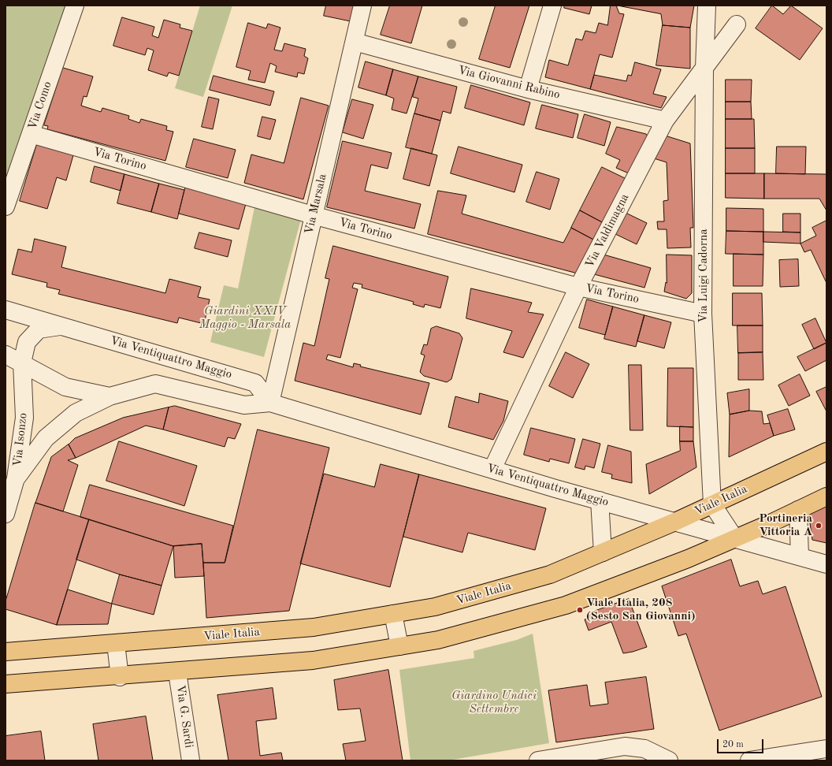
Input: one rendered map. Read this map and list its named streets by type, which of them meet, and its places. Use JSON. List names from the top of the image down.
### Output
{
  "streets": {
    "main road": ["Viale Italia"],
    "street": [
      "Via Giovanni Rabino",
      "Via Como",
      "Via Torino",
      "Via Marsala",
      "Via Valdimagna",
      "Via Luigi Cadorna",
      "Via Ventiquattro Maggio",
      "Via Isonzo",
      "Via G. Sardi"
    ]
  },
  "crossings": [
    ["Via Giovanni Rabino", "Via Marsala"],
    ["Via Giovanni Rabino", "Via Valdimagna"],
    ["Via Como", "Via Torino"],
    ["Via Torino", "Via Marsala"],
    ["Via Torino", "Via Valdimagna"],
    ["Via Torino", "Via Luigi Cadorna"],
    ["Via Marsala", "Via Ventiquattro Maggio"],
    ["Via Valdimagna", "Via Luigi Cadorna"],
    ["Via Valdimagna", "Via Ventiquattro Maggio"],
    ["Via Luigi Cadorna", "Viale Italia"],
    ["Via Ventiquattro Maggio", "Via Isonzo"],
    ["Via Ventiquattro Maggio", "Viale Italia"]
  ],
  "parks": ["Giardini XXIV Maggio - Marsala", "Giardino Undici Settembre"],
  "places": ["Portineria Vittoria A", "Viale Italia, 208 (Sesto San Giovanni)"],
  "scale_bar": "20 m"
}
